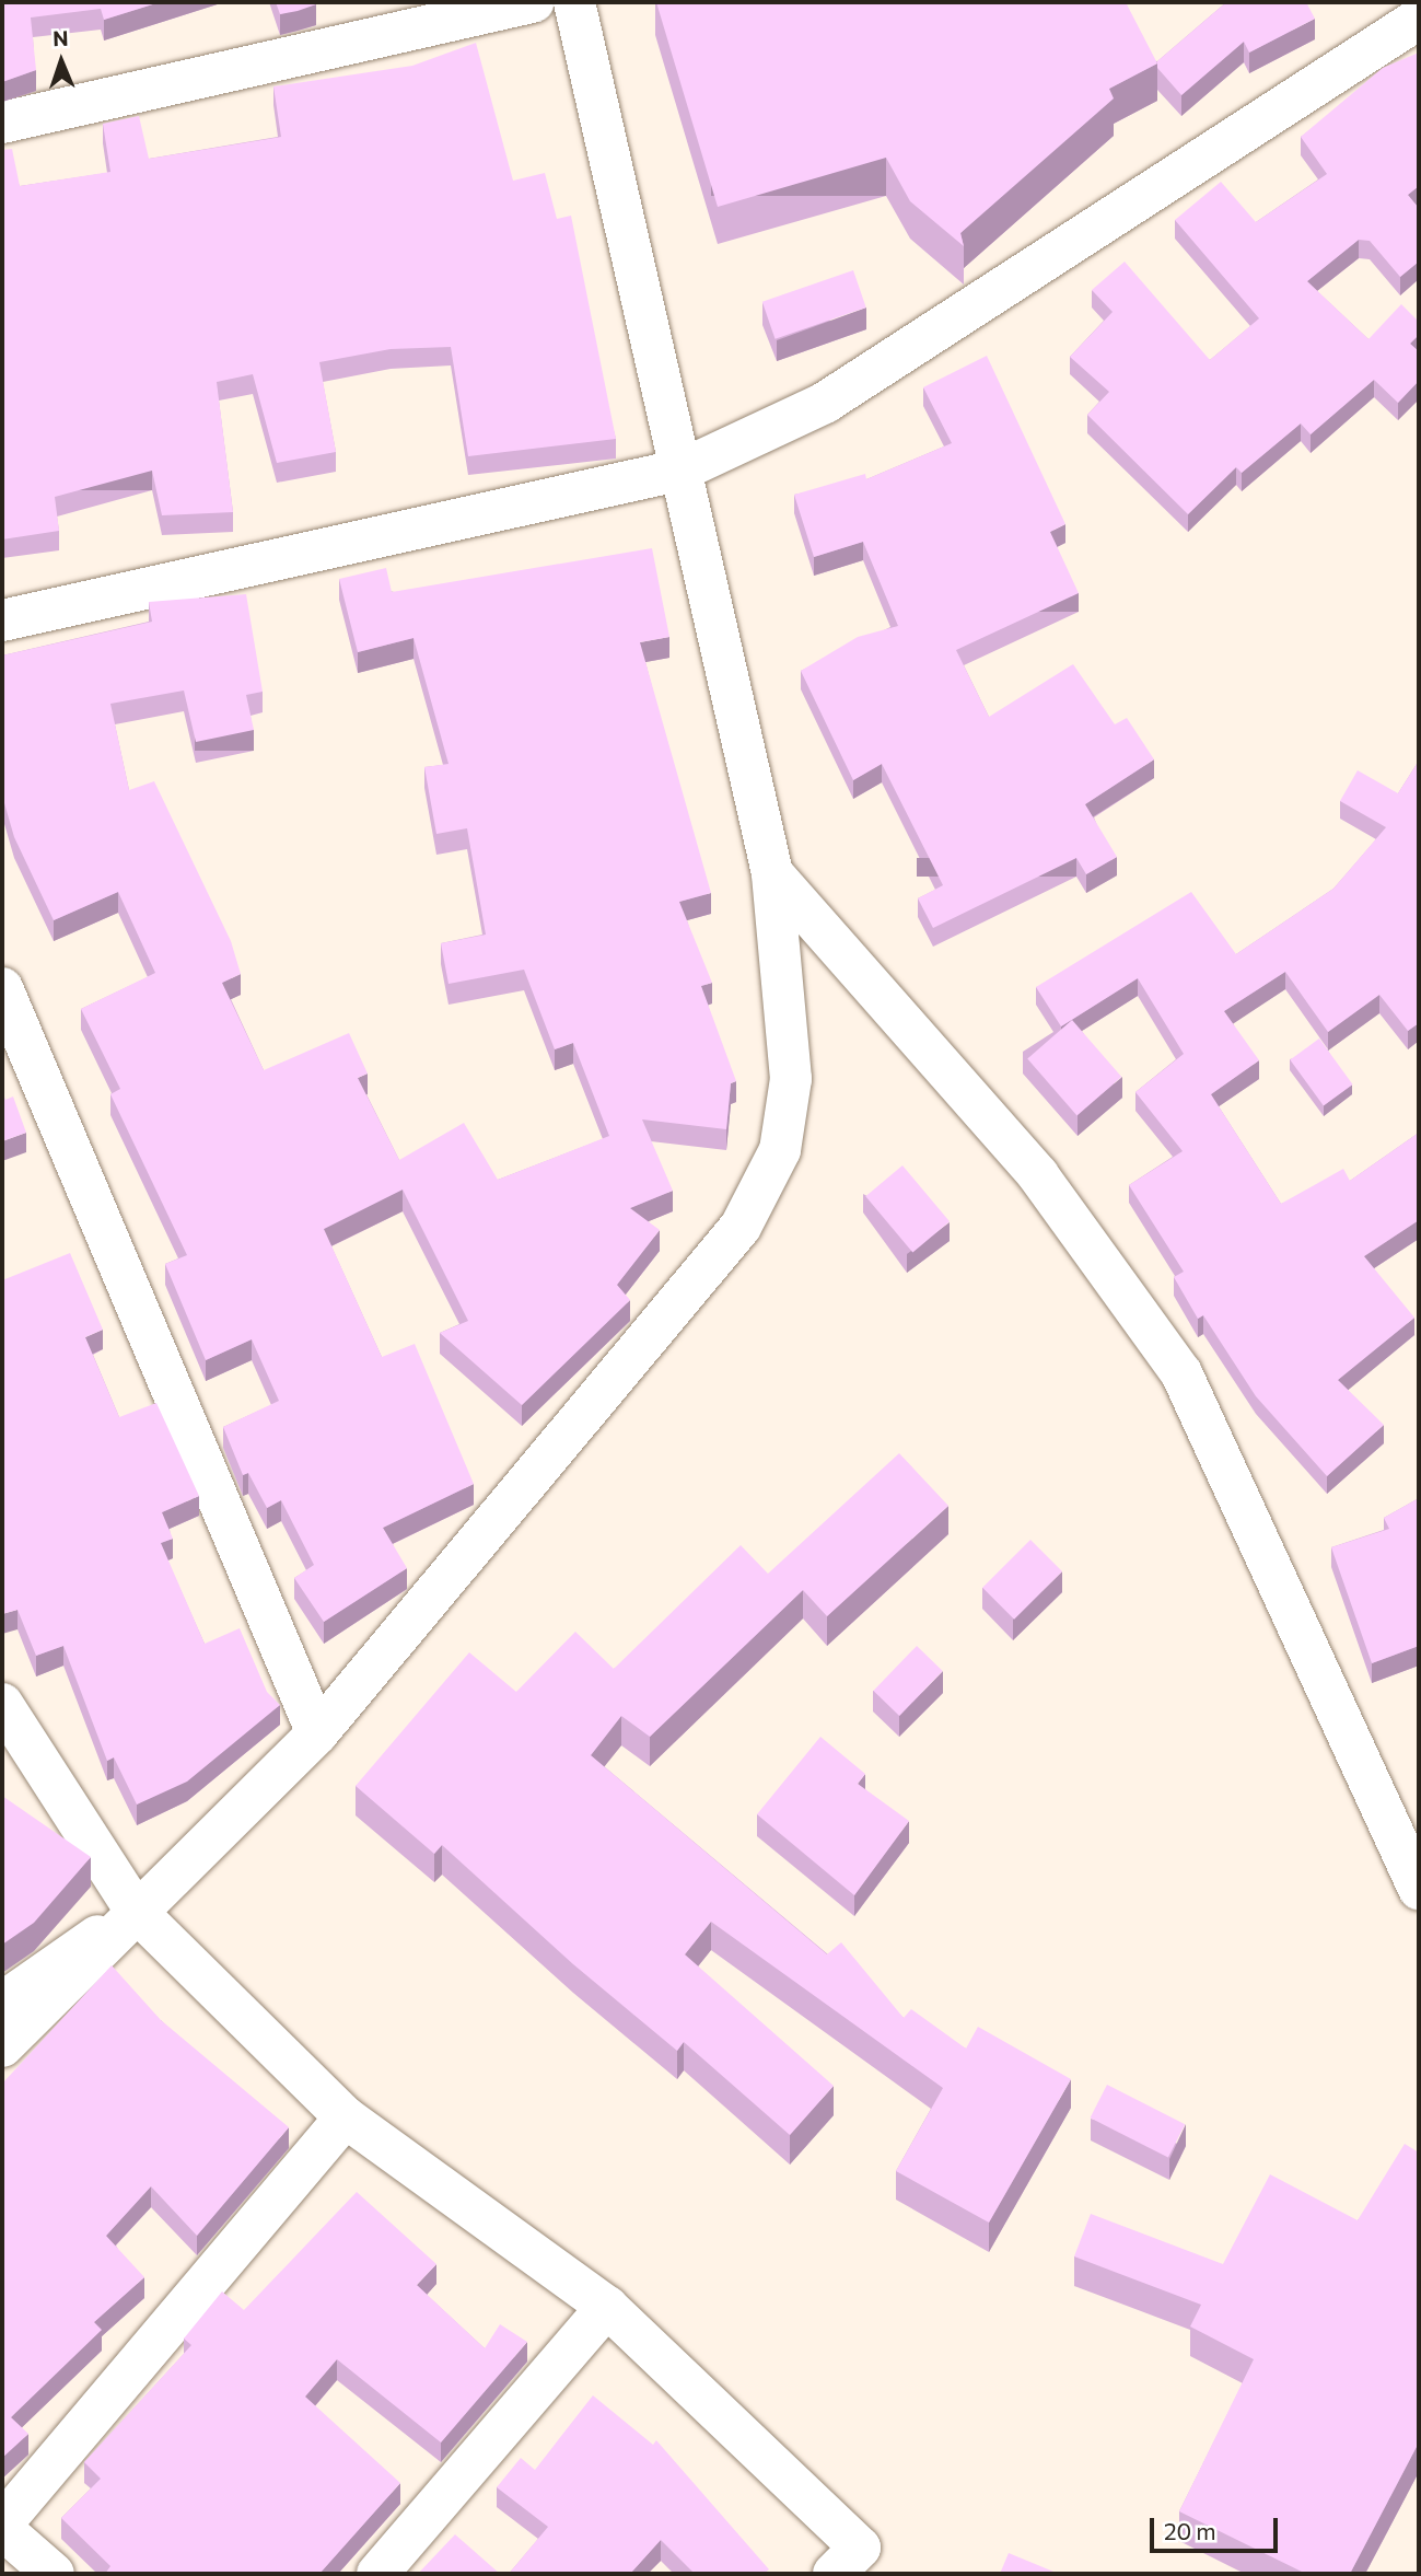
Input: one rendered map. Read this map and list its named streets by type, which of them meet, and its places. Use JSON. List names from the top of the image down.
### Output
{
  "scale_bar": "20 m",
  "north": "top"
}
